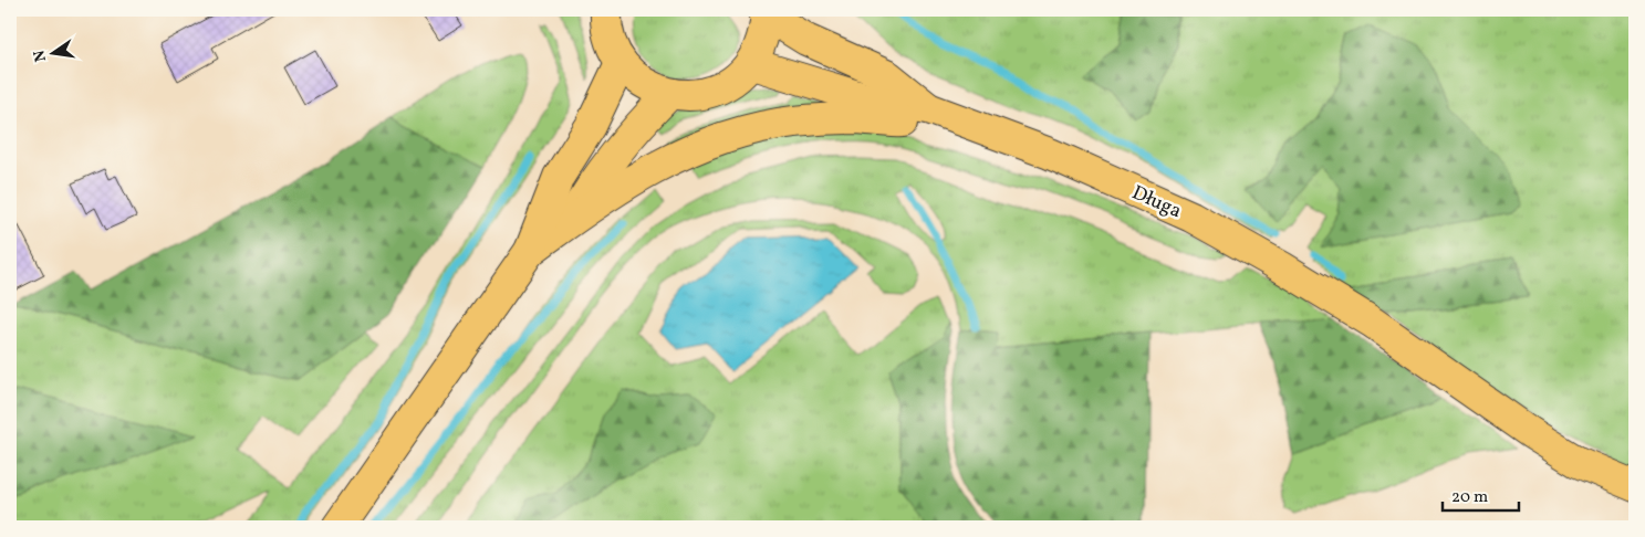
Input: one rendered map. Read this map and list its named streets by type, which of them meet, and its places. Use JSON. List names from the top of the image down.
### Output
{
  "streets": {
    "main road": ["Długa"]
  },
  "scale_bar": "20 m",
  "north": "left"
}
